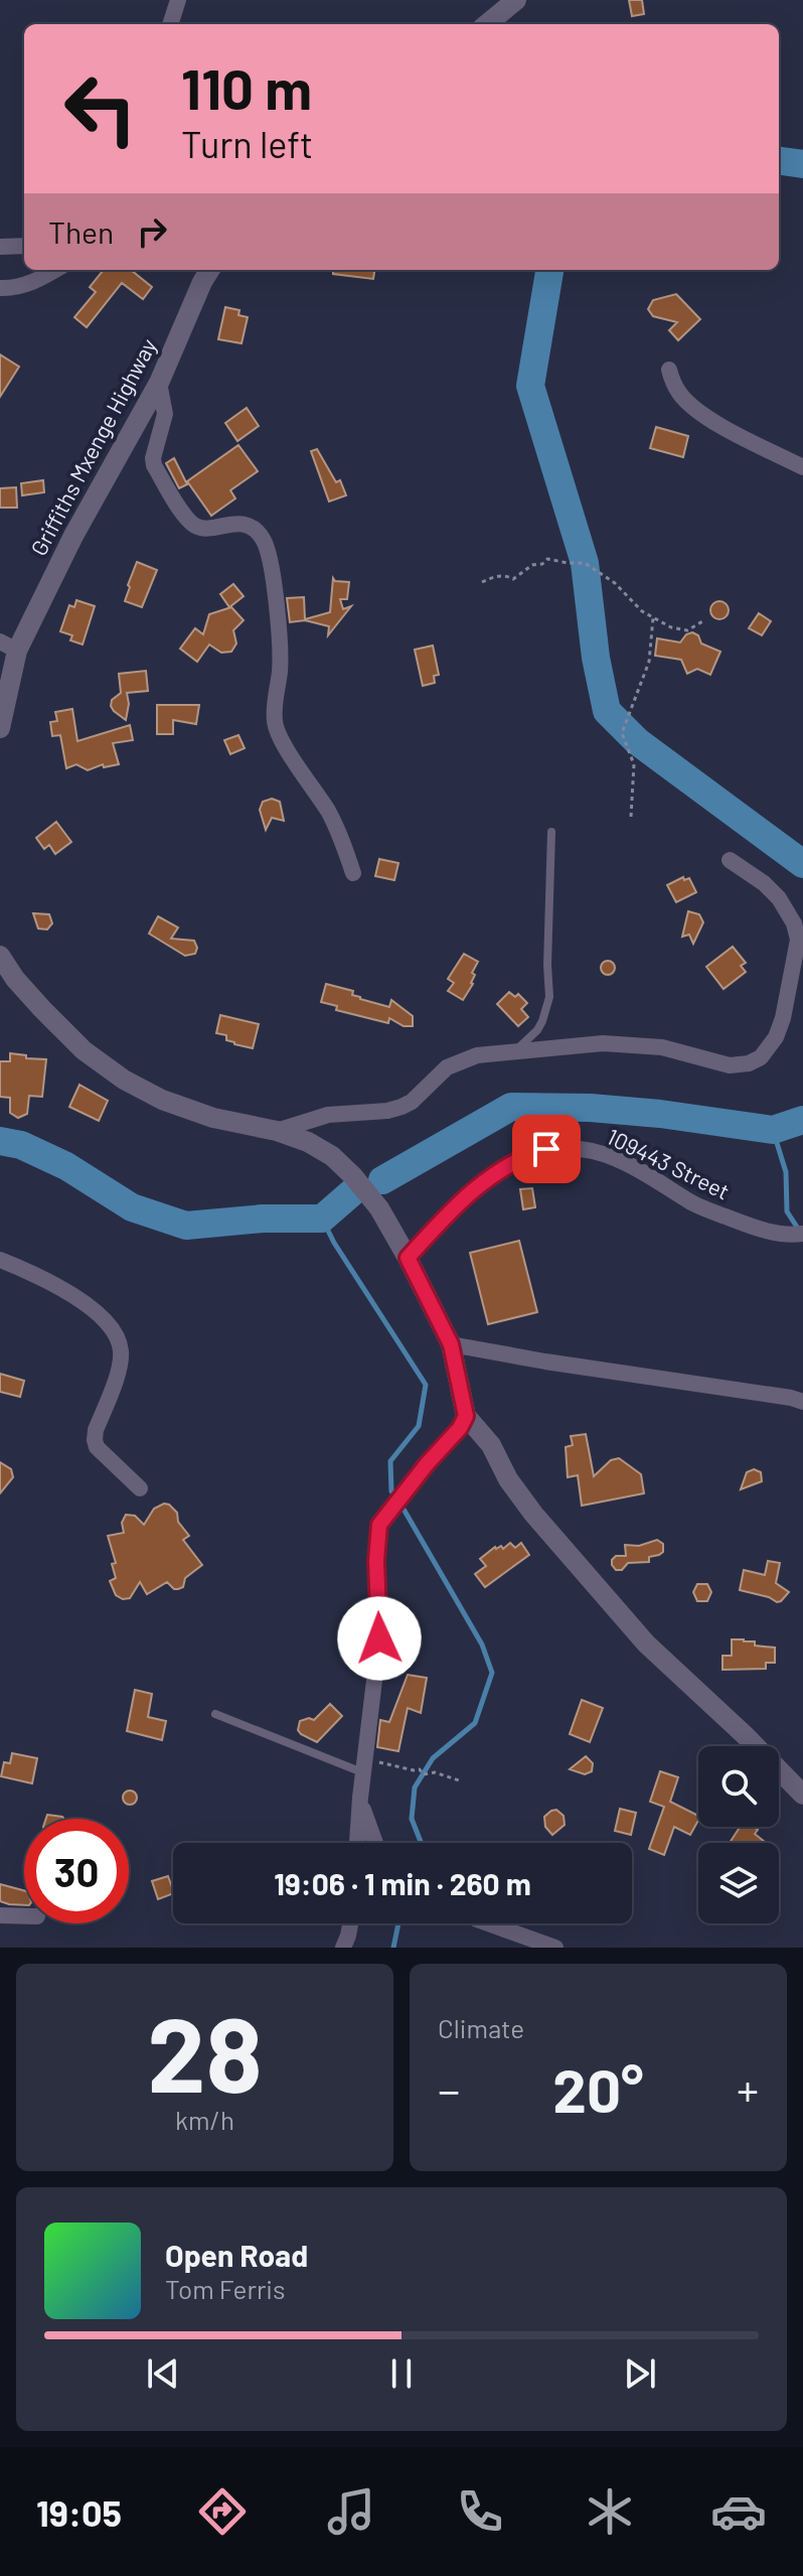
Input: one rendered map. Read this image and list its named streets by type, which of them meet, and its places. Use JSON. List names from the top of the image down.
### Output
{
  "streets": {
    "street": ["Griffiths Mxenge Highway", "109443 Street"]
  },
  "page": {
    "turn": ["110 m", "Turn left"],
    "then": "Then",
    "limit": "30",
    "trip": "19:06 · 1 min · 260 m",
    "tile": [
      ["28", "km/h"],
      "Climate"
    ],
    "heat": ["−", "20°", "+"],
    "song": ["Open Road", "Tom Ferris"],
    "tabs": "19:05"
  }
}
